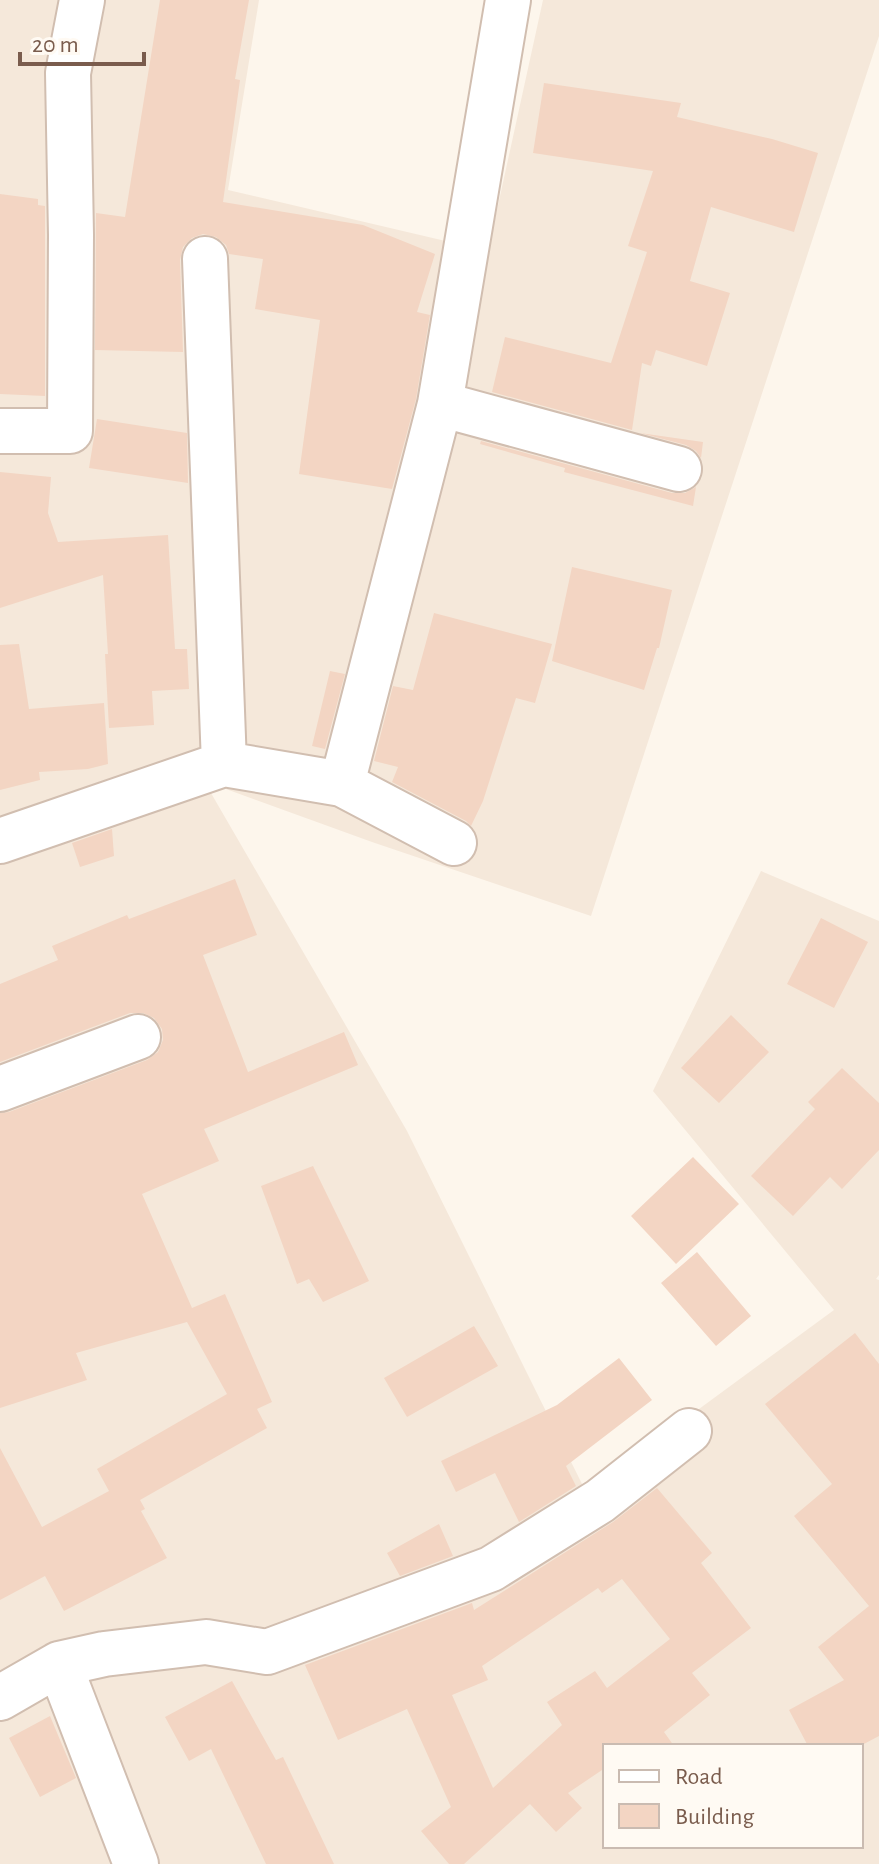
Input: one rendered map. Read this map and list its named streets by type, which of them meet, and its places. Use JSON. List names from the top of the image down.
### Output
{
  "legend": ["Road", "Building"],
  "scale_bar": "20 m"
}
